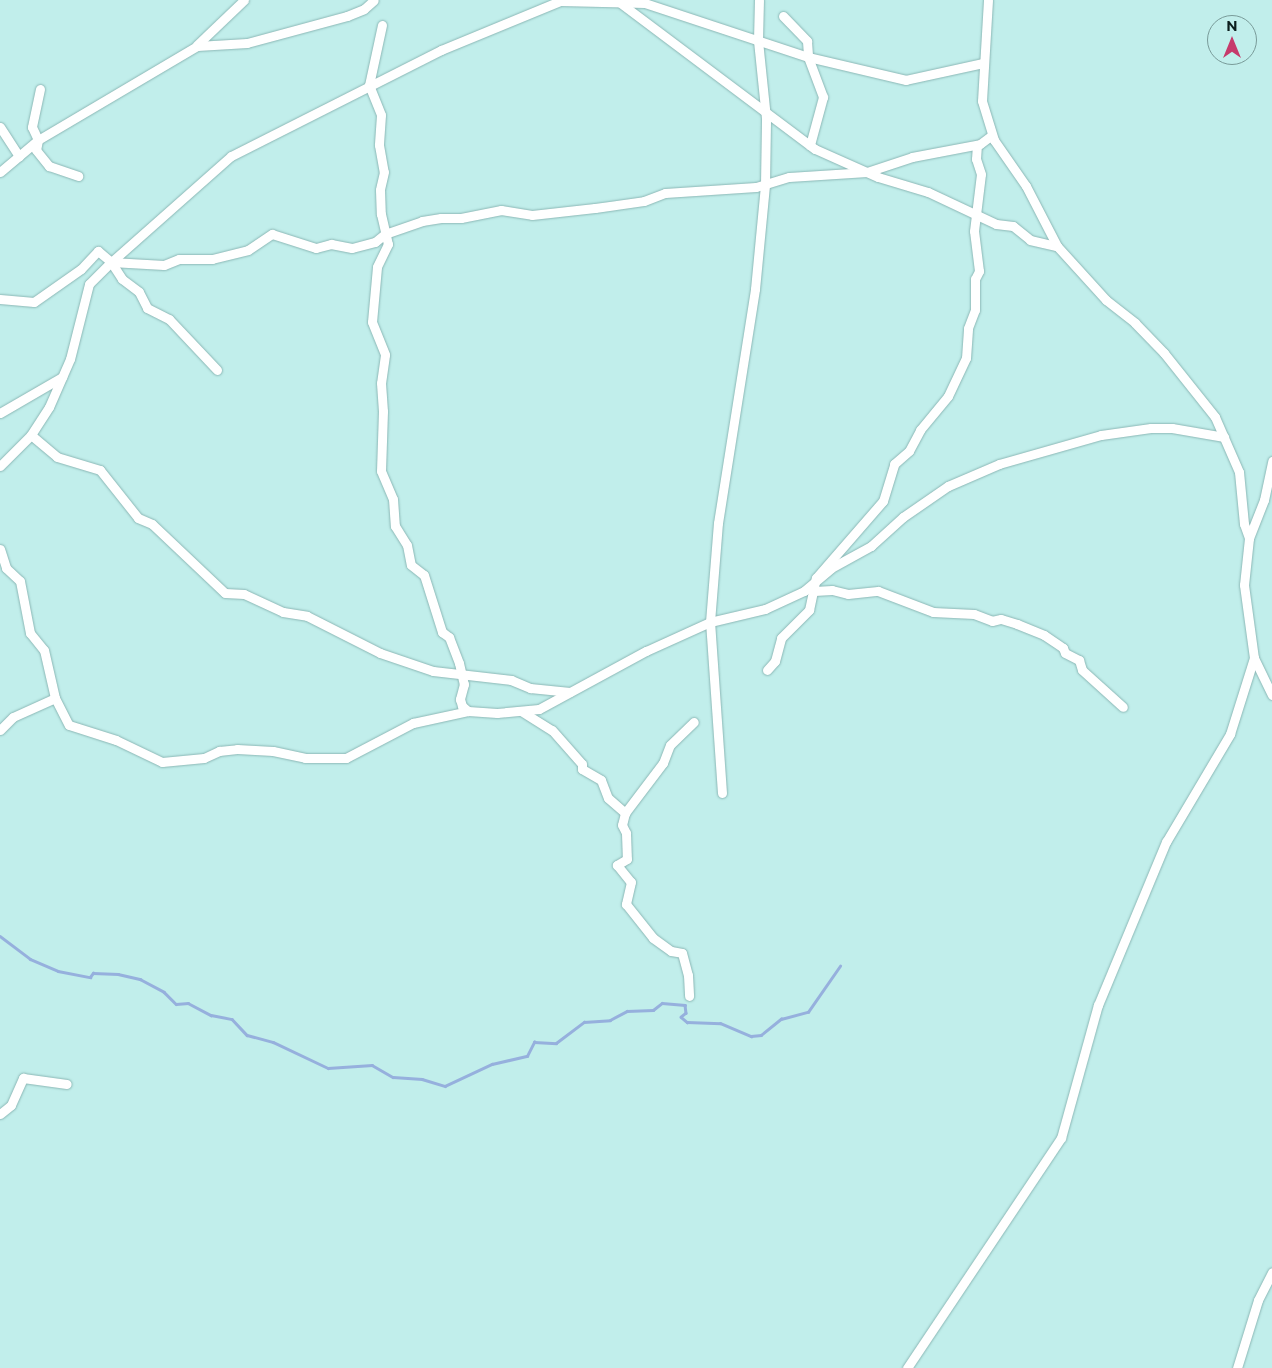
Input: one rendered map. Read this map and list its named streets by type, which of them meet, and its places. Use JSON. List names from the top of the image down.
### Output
{
  "north": "top"
}
